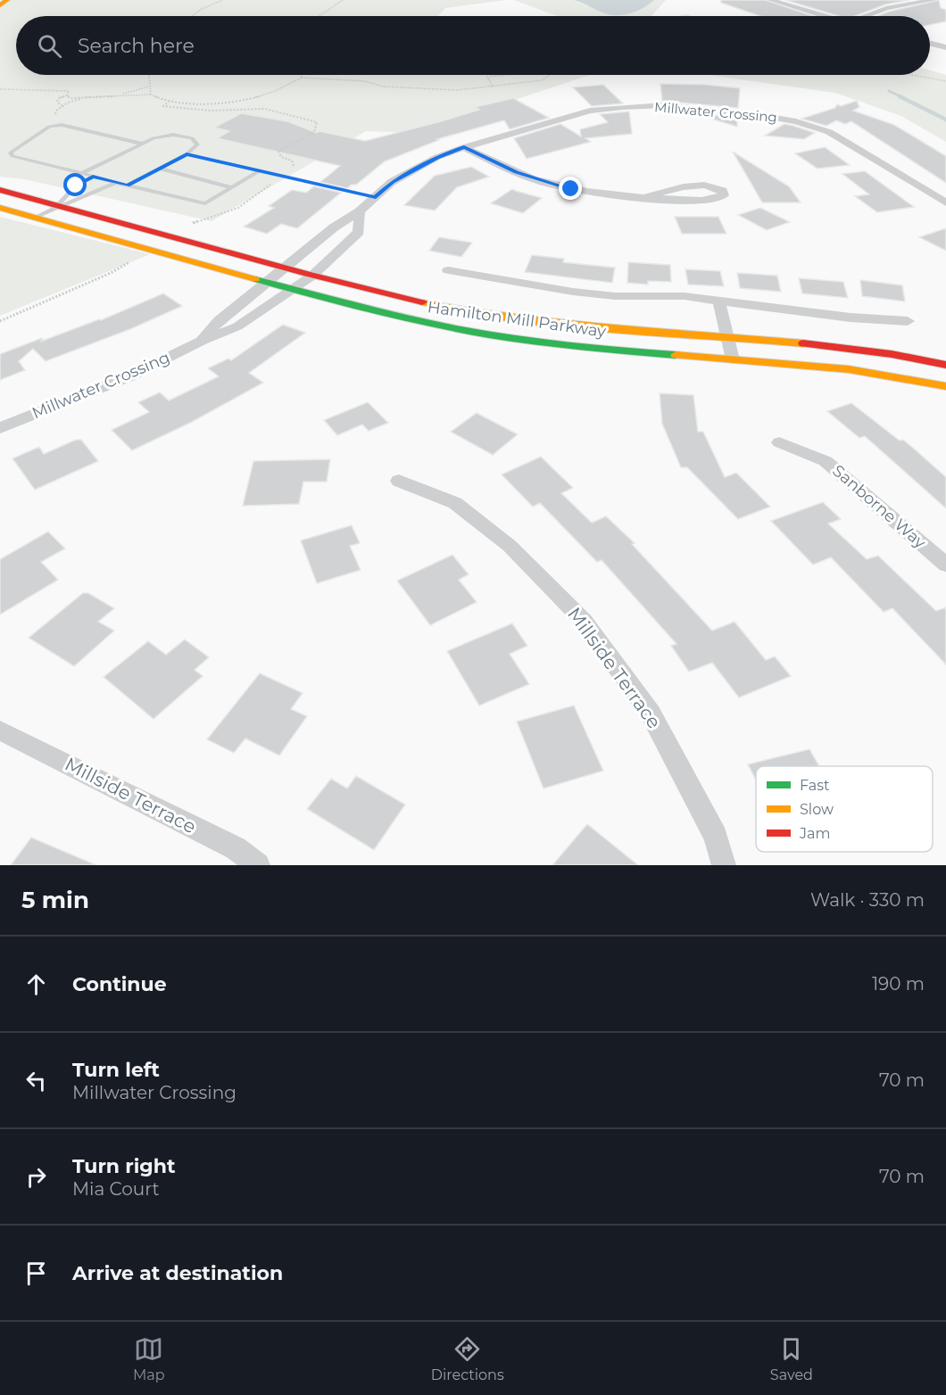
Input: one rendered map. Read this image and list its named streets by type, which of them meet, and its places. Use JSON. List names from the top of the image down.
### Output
{
  "streets": {
    "street": [
      "Millwater Crossing",
      "Hamilton Mill Parkway",
      "Sanborne Way",
      "Millside Terrace"
    ]
  },
  "crossings": [
    ["Millwater Crossing", "Hamilton Mill Parkway"]
  ],
  "legend": ["Fast", "Slow", "Jam"],
  "page": {
    "search": "Search here",
    "heading": ["5 min", "Walk · 330 m"],
    "list": [
      ["Continue", "190 m"],
      ["Turn left", "Millwater Crossing", "70 m"],
      ["Turn right", "Mia Court", "70 m"],
      "Arrive at destination"
    ],
    "nav": ["Map", "Directions", "Saved"]
  }
}
